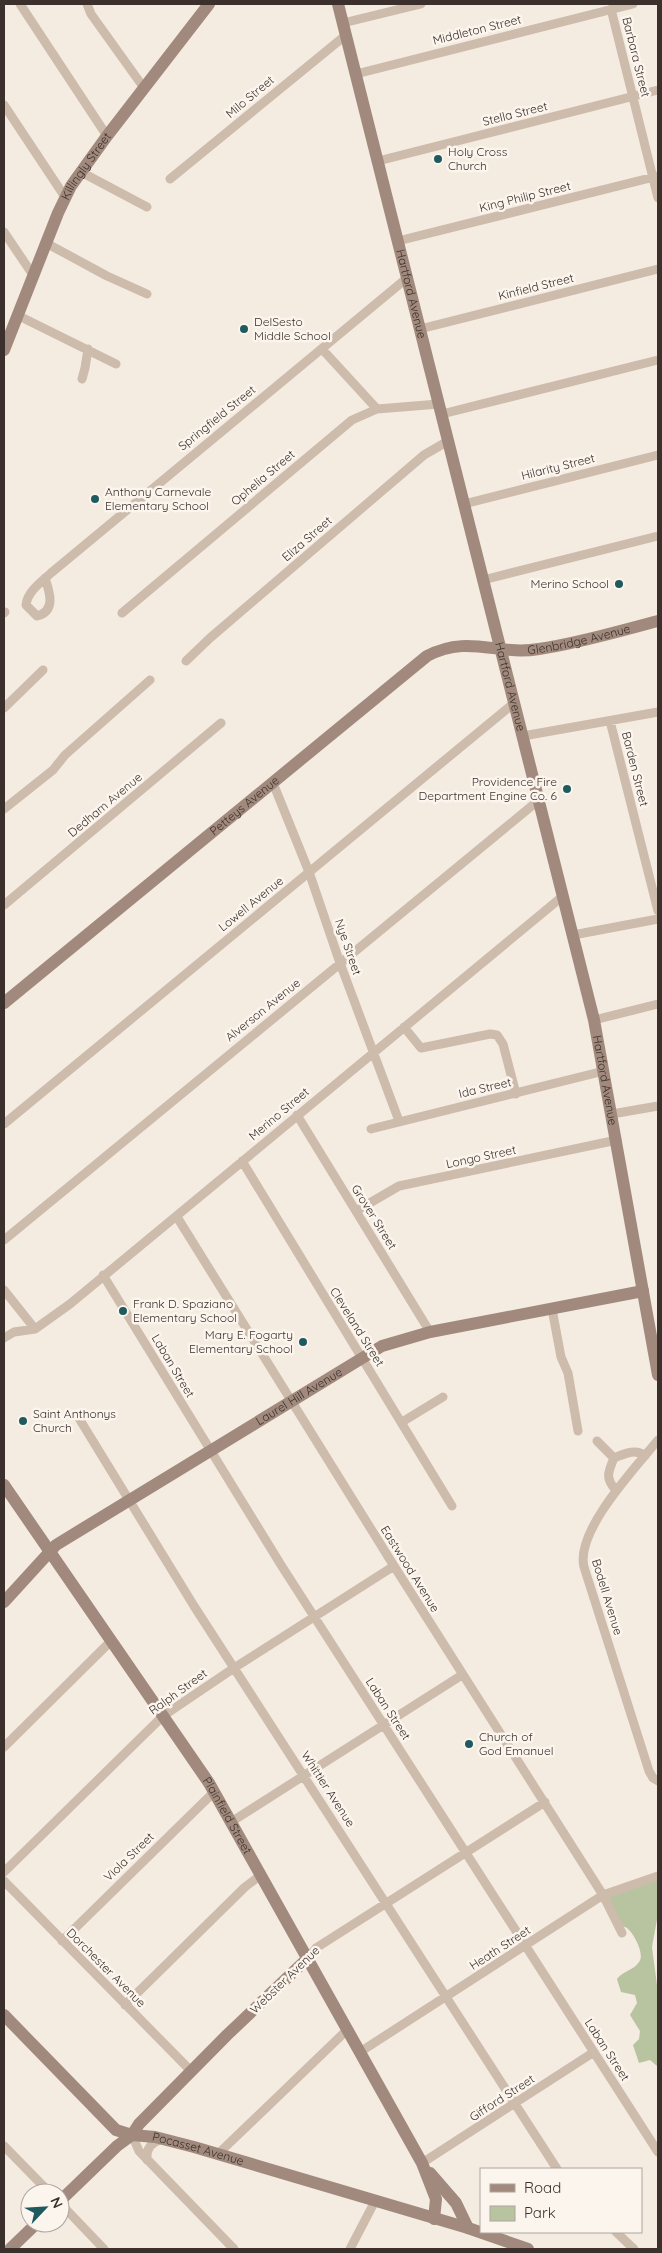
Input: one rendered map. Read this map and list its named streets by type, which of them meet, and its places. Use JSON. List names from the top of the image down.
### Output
{
  "streets": {
    "main road": [
      "Killingly Street",
      "Hartford Avenue",
      "Glenbridge Avenue",
      "Petteys Avenue",
      "Laurel Hill Avenue",
      "Plainfield Street",
      "Webster Avenue",
      "Pocasset Avenue"
    ],
    "street": [
      "Middleton Street",
      "Barbara Street",
      "Milo Street",
      "Stella Street",
      "King Philip Street",
      "Kinfield Street",
      "Springfield Street",
      "Hilarity Street",
      "Ophelia Street",
      "Eliza Street",
      "Barden Street",
      "Dedham Avenue",
      "Lowell Avenue",
      "Nye Street",
      "Alverson Avenue",
      "Ida Street",
      "Merino Street",
      "Longo Street",
      "Grover Street",
      "Cleveland Street",
      "Laban Street",
      "Eastwood Avenue",
      "Bodell Avenue",
      "Ralph Street",
      "Whittier Avenue",
      "Viola Street",
      "Heath Street",
      "Dorchester Avenue",
      "Gifford Street"
    ]
  },
  "crossings": [
    ["Middleton Street", "Barbara Street"],
    ["Middleton Street", "Hartford Avenue"],
    ["Barbara Street", "Stella Street"],
    ["Barbara Street", "King Philip Street"],
    ["Milo Street", "Hartford Avenue"],
    ["Stella Street", "Hartford Avenue"],
    ["King Philip Street", "Hartford Avenue"],
    ["Kinfield Street", "Hartford Avenue"],
    ["Hartford Avenue", "Springfield Street"],
    ["Hartford Avenue", "Hilarity Street"],
    ["Hartford Avenue", "Ophelia Street"],
    ["Hartford Avenue", "Eliza Street"],
    ["Hartford Avenue", "Glenbridge Avenue"],
    ["Hartford Avenue", "Petteys Avenue"],
    ["Hartford Avenue", "Lowell Avenue"],
    ["Hartford Avenue", "Alverson Avenue"],
    ["Hartford Avenue", "Ida Street"],
    ["Hartford Avenue", "Merino Street"],
    ["Hartford Avenue", "Longo Street"],
    ["Hartford Avenue", "Laurel Hill Avenue"],
    ["Glenbridge Avenue", "Petteys Avenue"],
    ["Petteys Avenue", "Nye Street"],
    ["Lowell Avenue", "Nye Street"],
    ["Nye Street", "Alverson Avenue"],
    ["Nye Street", "Ida Street"],
    ["Nye Street", "Merino Street"],
    ["Merino Street", "Grover Street"],
    ["Merino Street", "Cleveland Street"],
    ["Merino Street", "Laban Street"],
    ["Merino Street", "Eastwood Avenue"],
    ["Longo Street", "Grover Street"],
    ["Grover Street", "Laurel Hill Avenue"],
    ["Cleveland Street", "Laurel Hill Avenue"],
    ["Laban Street", "Laurel Hill Avenue"],
    ["Laban Street", "Ralph Street"],
    ["Laban Street", "Heath Street"],
    ["Laban Street", "Webster Avenue"],
    ["Laban Street", "Gifford Street"],
    ["Laurel Hill Avenue", "Eastwood Avenue"],
    ["Laurel Hill Avenue", "Whittier Avenue"],
    ["Laurel Hill Avenue", "Plainfield Street"],
    ["Eastwood Avenue", "Ralph Street"],
    ["Eastwood Avenue", "Heath Street"],
    ["Eastwood Avenue", "Webster Avenue"],
    ["Ralph Street", "Whittier Avenue"],
    ["Ralph Street", "Plainfield Street"],
    ["Whittier Avenue", "Heath Street"],
    ["Whittier Avenue", "Webster Avenue"],
    ["Whittier Avenue", "Gifford Street"],
    ["Plainfield Street", "Viola Street"],
    ["Plainfield Street", "Heath Street"],
    ["Plainfield Street", "Webster Avenue"],
    ["Plainfield Street", "Gifford Street"],
    ["Plainfield Street", "Pocasset Avenue"],
    ["Viola Street", "Dorchester Avenue"],
    ["Dorchester Avenue", "Webster Avenue"],
    ["Webster Avenue", "Pocasset Avenue"]
  ],
  "places": [
    "Holy Cross Church",
    "DelSesto Middle School",
    "Anthony Carnevale Elementary School",
    "Merino School",
    "Providence Fire Department Engine Co. 6",
    "Frank D. Spaziano Elementary School",
    "Mary E. Fogarty Elementary School",
    "Saint Anthonys Church",
    "Church of God Emanuel"
  ],
  "legend": ["Road", "Park"],
  "north": "top right"
}
